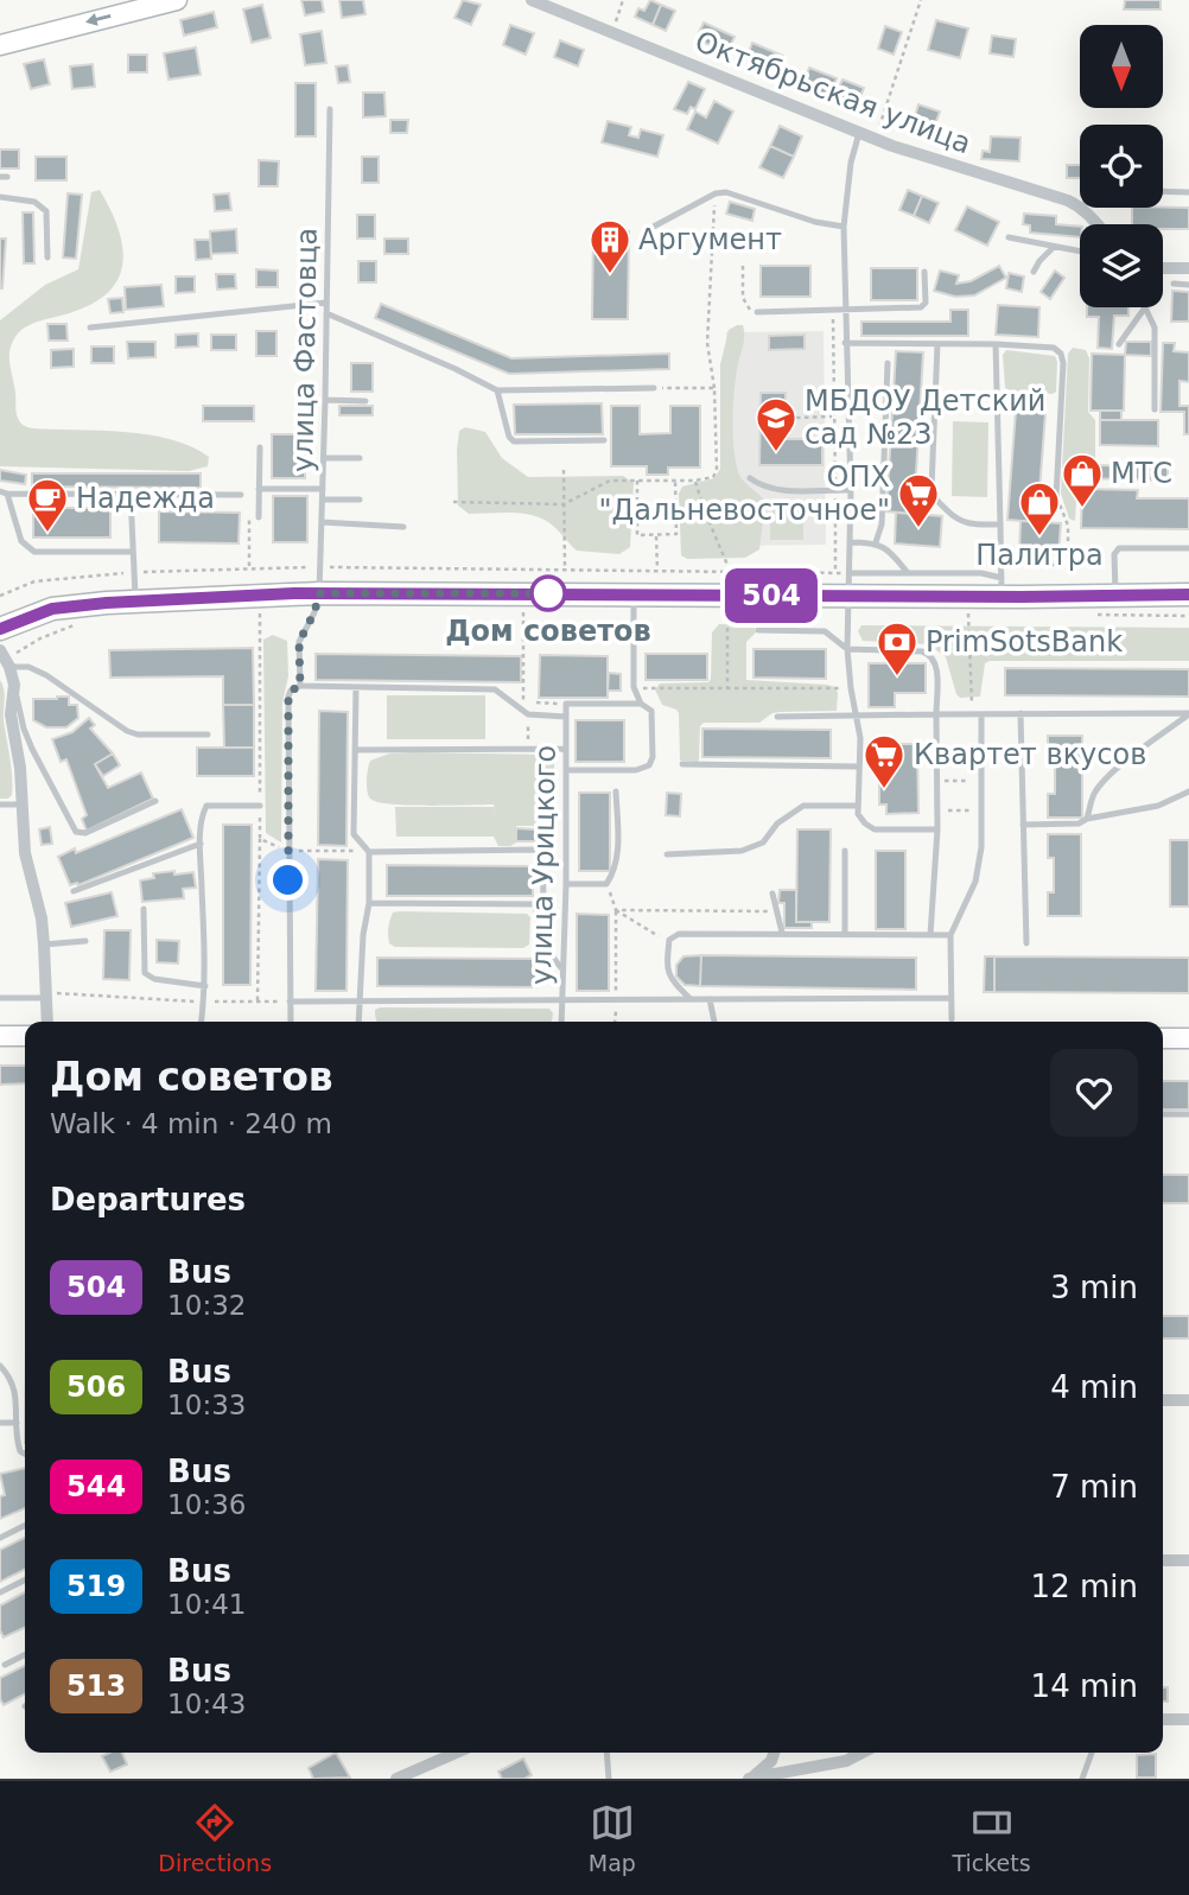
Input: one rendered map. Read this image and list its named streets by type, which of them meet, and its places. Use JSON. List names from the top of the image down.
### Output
{
  "streets": {
    "street": ["Октябрьская улица"],
    "lane": ["улица Фастовца", "улица Урицкого"]
  },
  "places": {
    "building": ["Аргумент"],
    "school or university": ["МБДОУ Детский сад №23"],
    "shop": ["МТС", "Палитра"],
    "supermarket": ["ОПХ \"Дальневосточное\"", "Квартет вкусов"],
    "cafe": ["Надежда"],
    "other": ["Дом советов"],
    "bank": ["PrimSotsBank"]
  },
  "lines": ["bus line 504"],
  "north": "bottom",
  "page": {
    "on_map": "504",
    "heading": [
      ["Дом советов", "Walk · 4 min · 240 m"],
      "Departures"
    ],
    "list": [
      {
        "mark": "504",
        "name": "Bus",
        "note": "10:32",
        "value": "3 min"
      },
      {
        "mark": "506",
        "name": "Bus",
        "note": "10:33",
        "value": "4 min"
      },
      {
        "mark": "544",
        "name": "Bus",
        "note": "10:36",
        "value": "7 min"
      },
      {
        "mark": "519",
        "name": "Bus",
        "note": "10:41",
        "value": "12 min"
      },
      {
        "mark": "513",
        "name": "Bus",
        "note": "10:43",
        "value": "14 min"
      }
    ],
    "tabs": ["Directions", "Map", "Tickets"]
  }
}
